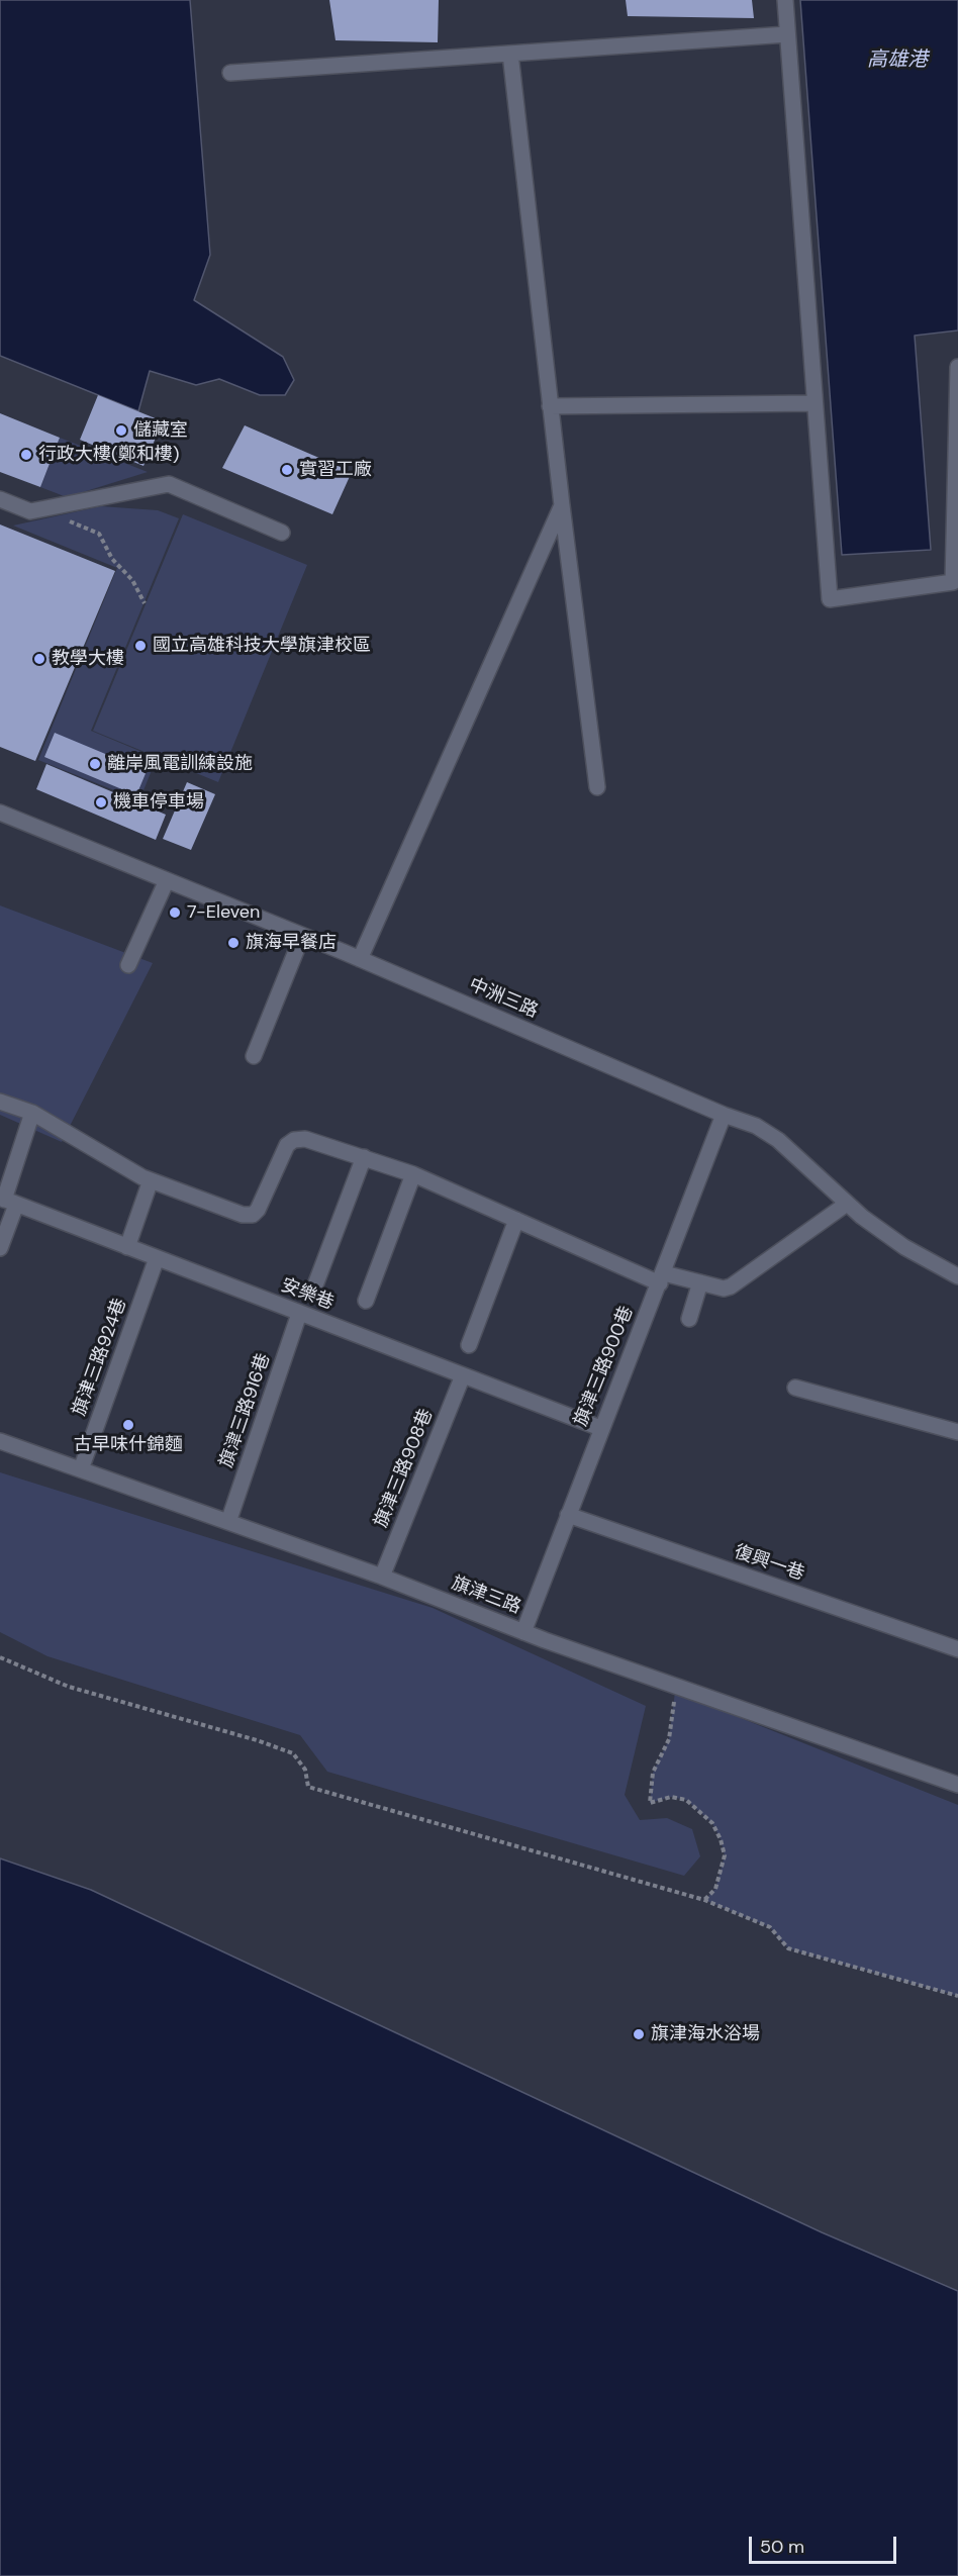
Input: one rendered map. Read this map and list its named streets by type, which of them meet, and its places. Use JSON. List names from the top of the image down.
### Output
{
  "streets": {
    "street": [
      "中洲三路",
      "安樂巷",
      "旗津三路924巷",
      "旗津三路900巷",
      "旗津三路916巷",
      "旗津三路908巷",
      "復興一巷",
      "旗津三路"
    ]
  },
  "crossings": [
    ["中洲三路", "旗津三路900巷"],
    ["安樂巷", "旗津三路924巷"],
    ["安樂巷", "旗津三路900巷"],
    ["安樂巷", "旗津三路916巷"],
    ["安樂巷", "旗津三路908巷"],
    ["旗津三路924巷", "旗津三路"],
    ["旗津三路900巷", "復興一巷"],
    ["旗津三路900巷", "旗津三路"],
    ["旗津三路916巷", "旗津三路"],
    ["旗津三路908巷", "旗津三路"]
  ],
  "water": ["高雄港"],
  "places": [
    "儲藏室",
    "行政大樓(鄭和樓)",
    "實習工廠",
    "國立高雄科技大學旗津校區",
    "教學大樓",
    "離岸風電訓練設施",
    "機車停車場",
    "7-Eleven",
    "旗海早餐店",
    "古早味什錦麵",
    "旗津海水浴場"
  ],
  "scale_bar": "50 m"
}
